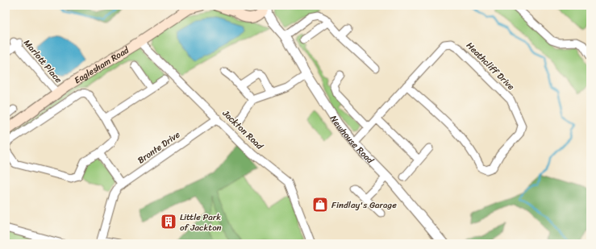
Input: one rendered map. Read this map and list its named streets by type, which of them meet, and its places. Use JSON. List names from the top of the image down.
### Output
{
  "streets": {
    "main road": ["Eaglesham Road"],
    "street": [
      "Marlott Place",
      "Heathcliff Drive",
      "Jackton Road",
      "Newhouse Road",
      "Bronte Drive"
    ]
  },
  "crossings": [
    ["Marlott Place", "Eaglesham Road"],
    ["Eaglesham Road", "Jackton Road"],
    ["Heathcliff Drive", "Newhouse Road"],
    ["Jackton Road", "Bronte Drive"]
  ],
  "places": {
    "shop": ["Findlay's Garage"],
    "building": ["Little Park of Jackton"]
  }
}
